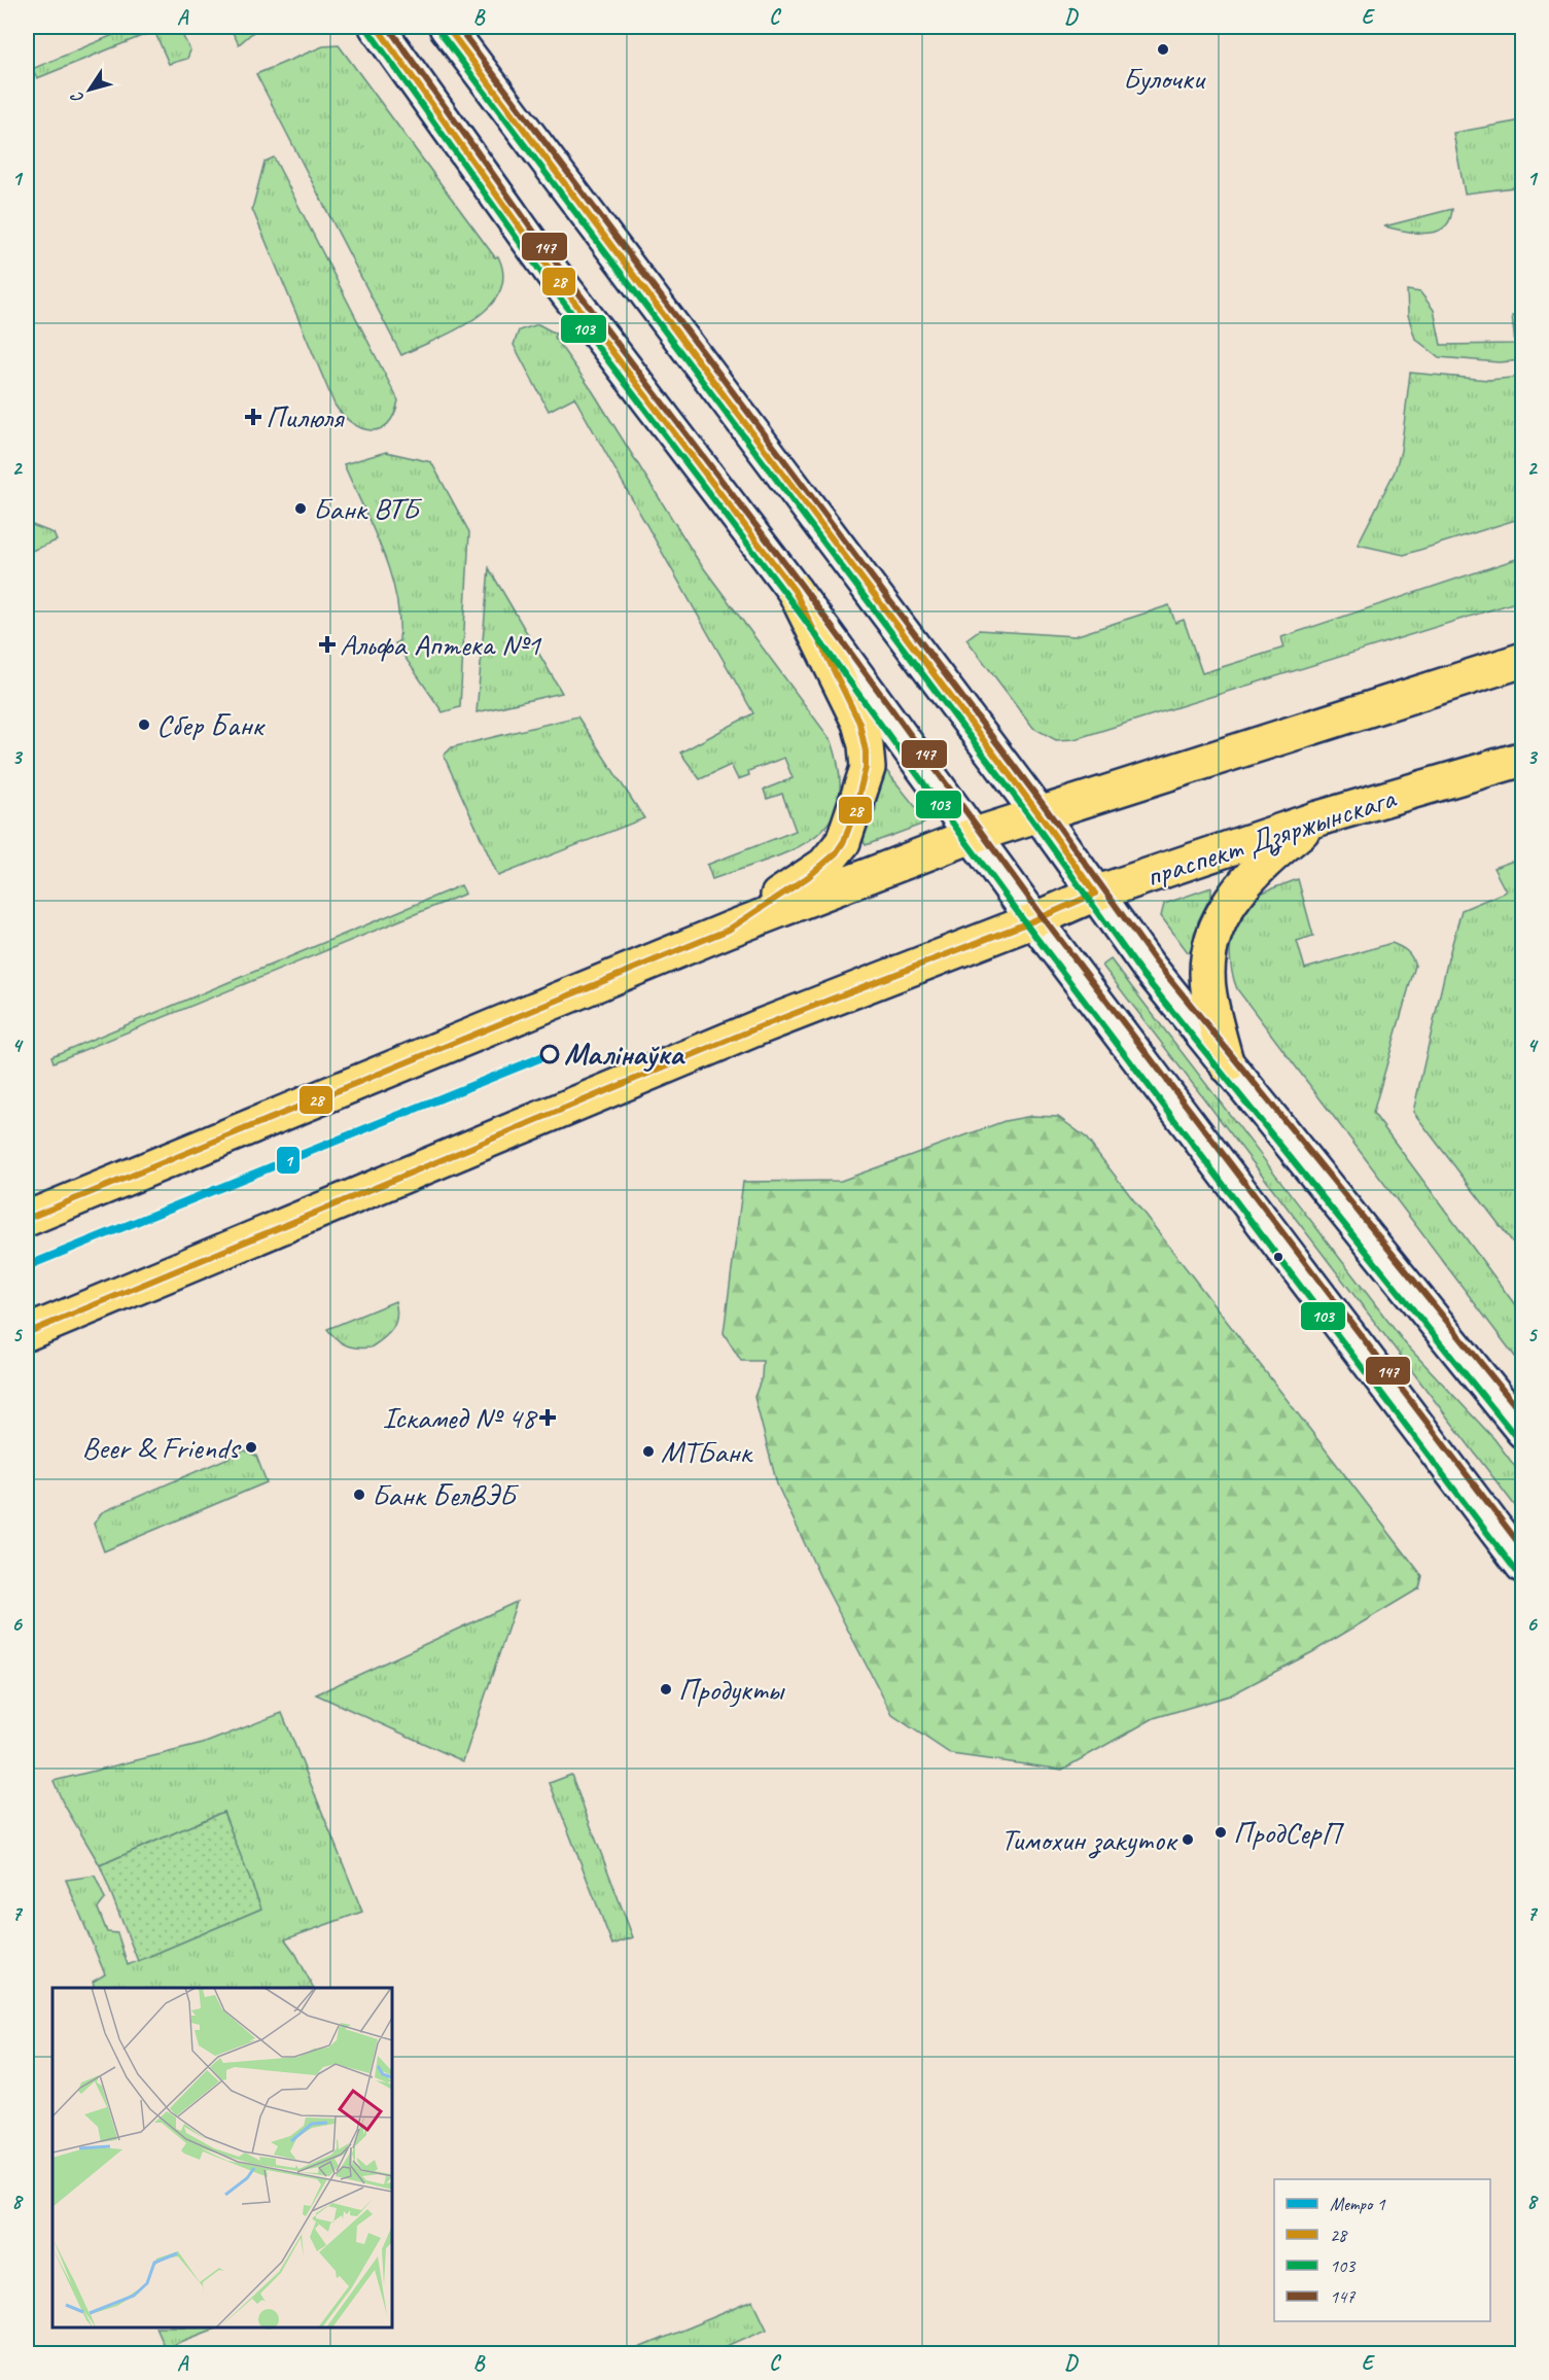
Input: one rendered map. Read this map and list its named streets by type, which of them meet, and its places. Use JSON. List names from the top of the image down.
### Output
{
  "streets": {
    "main road": ["праспект Дзяржынскага"]
  },
  "places": {
    "other": [
      "Булочки",
      "Банк ВТБ",
      "Сбер Банк",
      "Малінаўка",
      "Beer & Friends",
      "МТБанк",
      "Банк БелВЭБ",
      "Продукты",
      "ПродСерП",
      "Тимохин закуток"
    ],
    "health": ["Пилюля", "Альфа Аптека №1", "Іскамед № 48"]
  },
  "lines": [
    "transit line 28",
    "transit line 147",
    "transit line 103",
    "metro line 1"
  ],
  "legend": [
    "Метро 1",
    "28",
    "103",
    "147"
  ],
  "north": "bottom left",
  "grid": {
    "columns": [
      "A",
      "B",
      "C",
      "D",
      "E"
    ],
    "rows": [
      "1",
      "2",
      "3",
      "4",
      "5",
      "6",
      "7",
      "8"
    ]
  }
}
